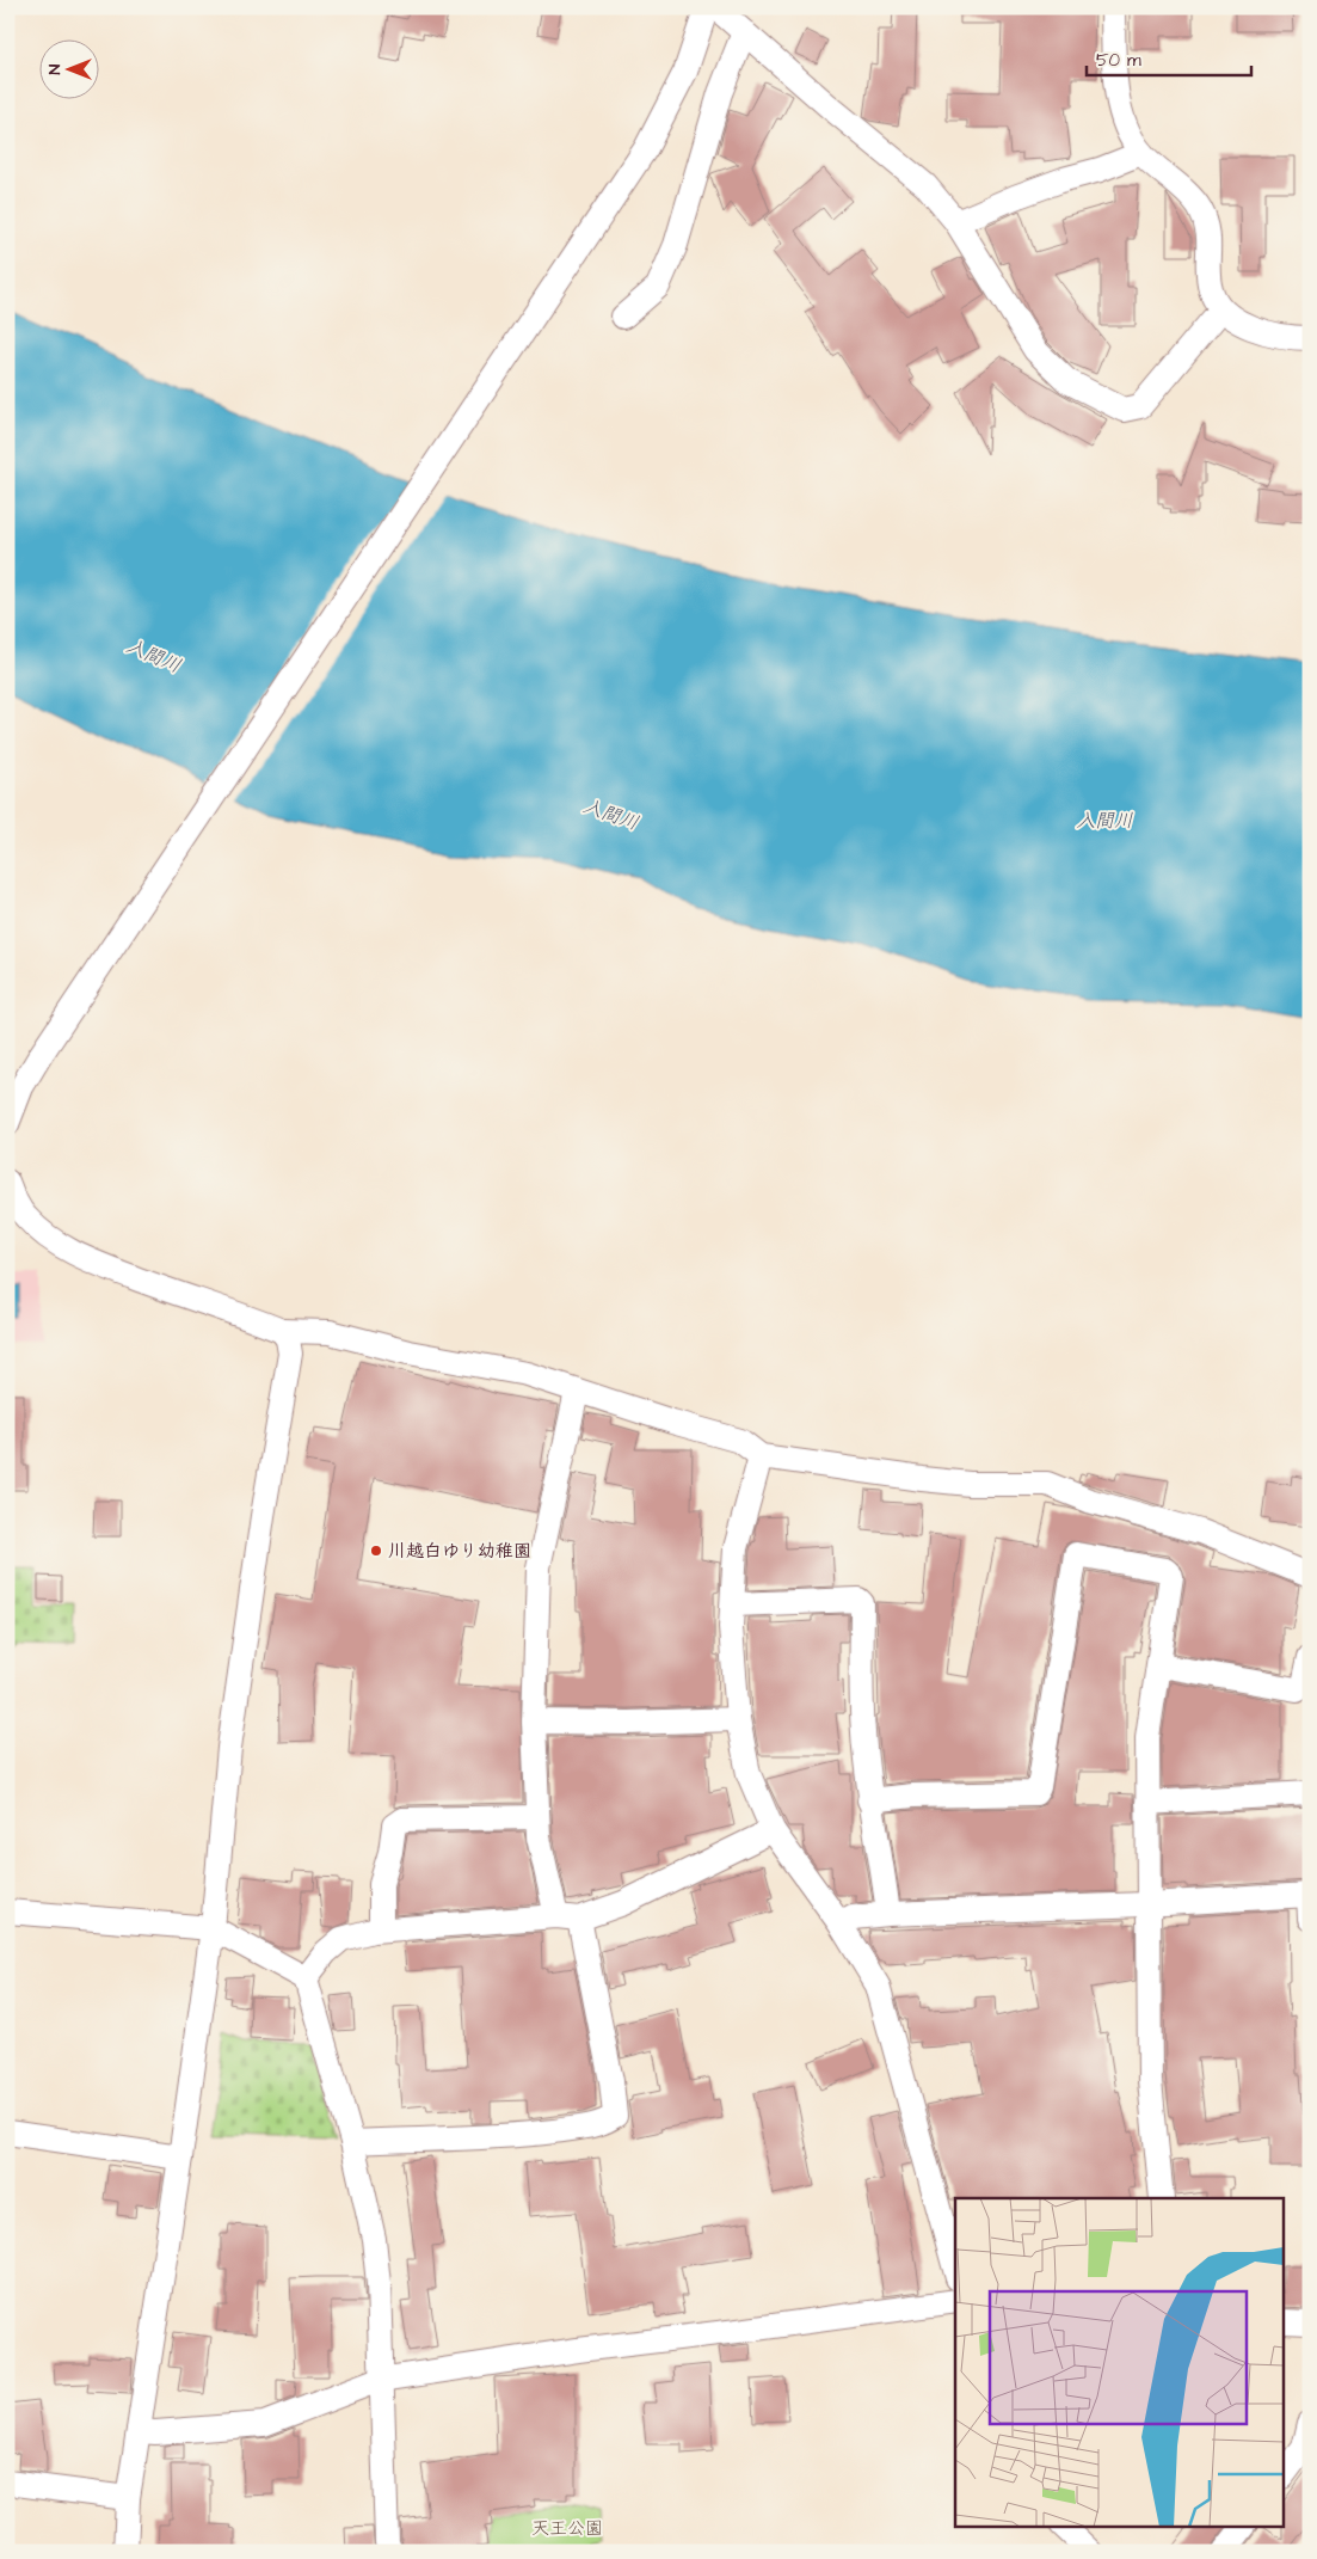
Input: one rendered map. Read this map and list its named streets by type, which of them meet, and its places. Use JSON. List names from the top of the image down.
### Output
{
  "water": ["入間川"],
  "parks": ["天王公園"],
  "places": ["川越白ゆり幼稚園"],
  "scale_bar": "50 m",
  "north": "left"
}
